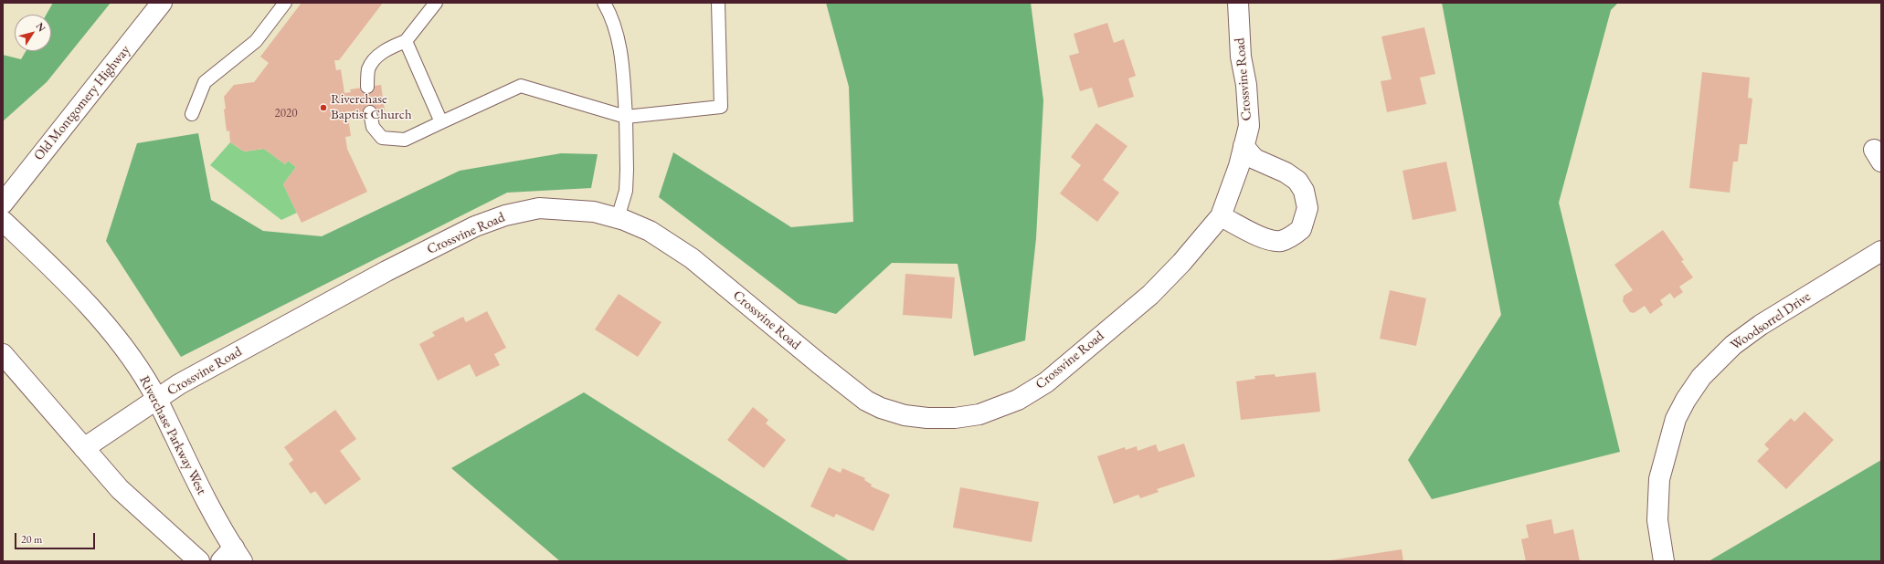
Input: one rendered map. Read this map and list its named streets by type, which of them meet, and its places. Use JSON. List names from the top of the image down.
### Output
{
  "streets": {
    "street": [
      "Crossvine Road",
      "Old Montgomery Highway",
      "Woodsorrel Drive",
      "Riverchase Parkway West"
    ]
  },
  "crossings": [
    ["Crossvine Road", "Riverchase Parkway West"]
  ],
  "places": ["Riverchase Baptist Church"],
  "house_numbers": ["2020"],
  "scale_bar": "20 m",
  "north": "top right"
}
